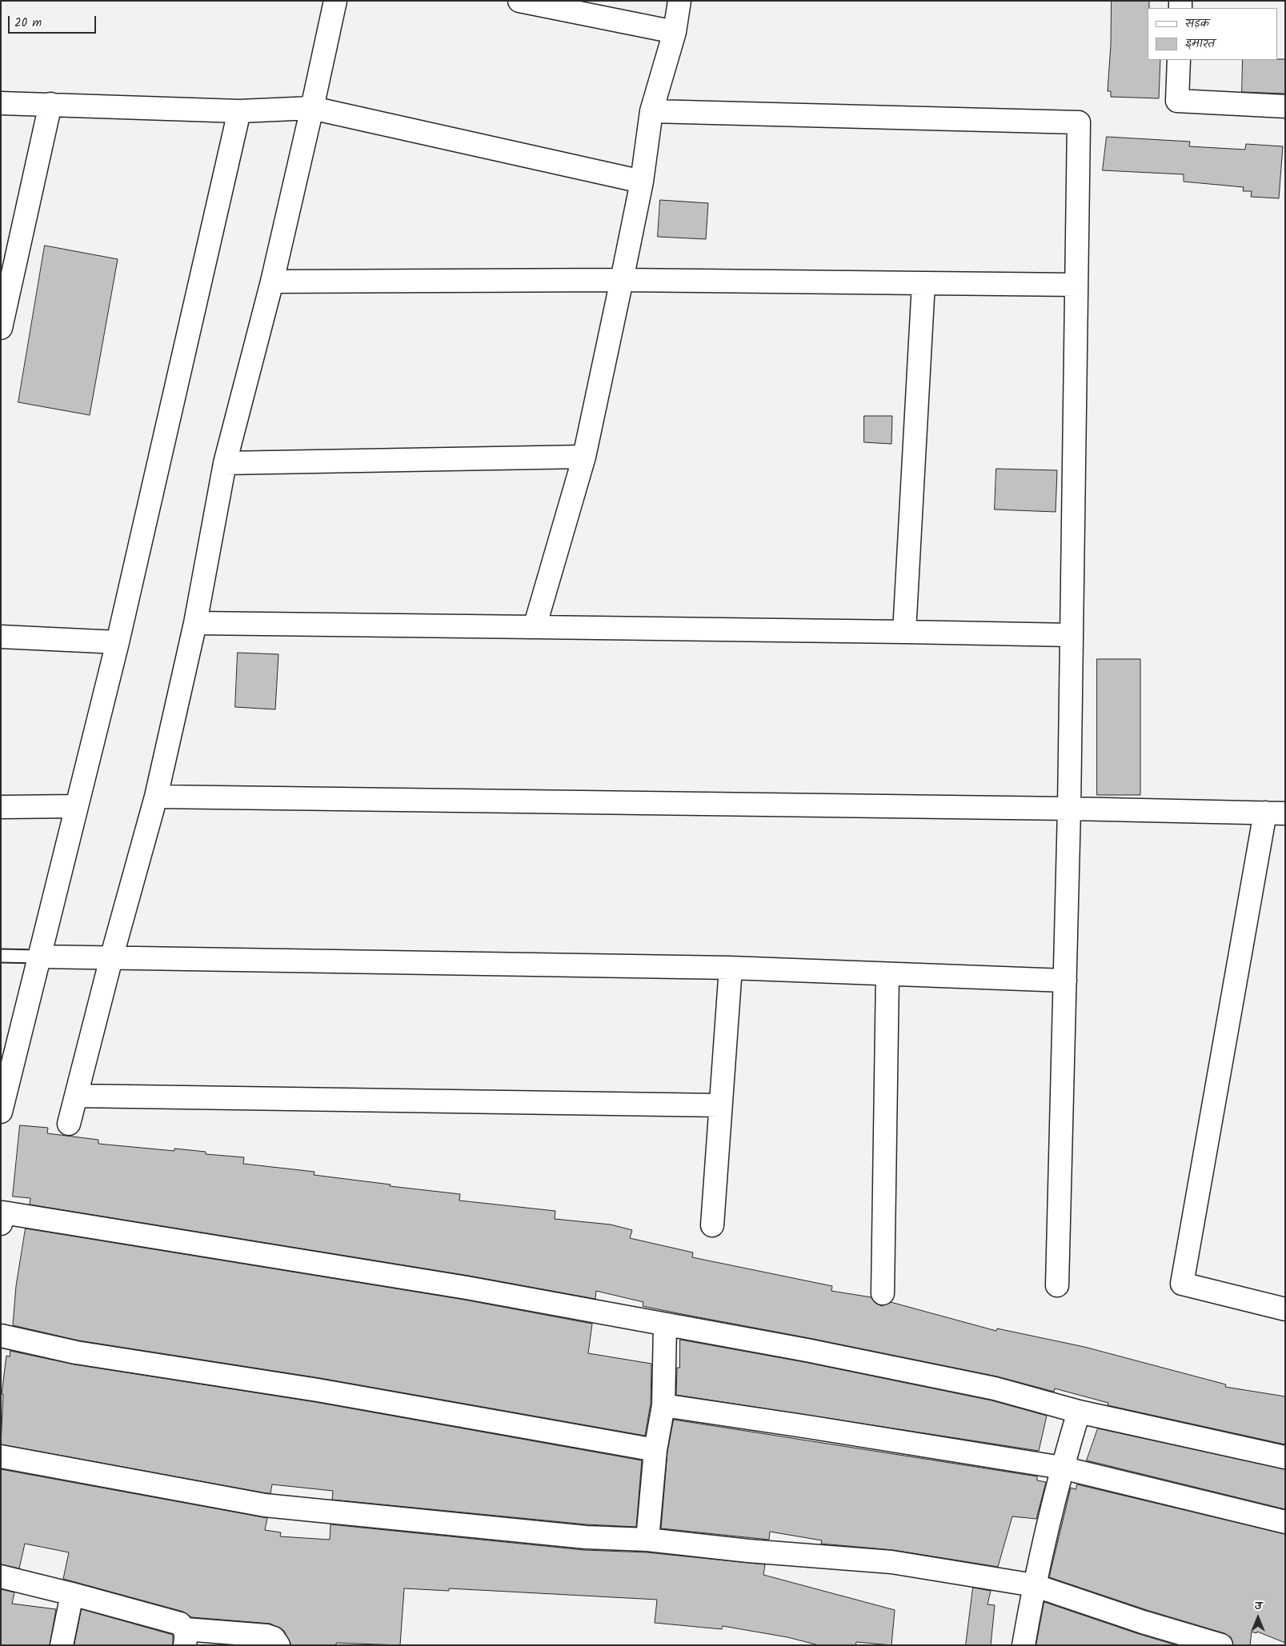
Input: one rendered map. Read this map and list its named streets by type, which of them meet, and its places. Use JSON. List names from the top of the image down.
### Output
{
  "legend": ["सड़क", "इमारत"],
  "scale_bar": "20 m",
  "north": "top"
}
